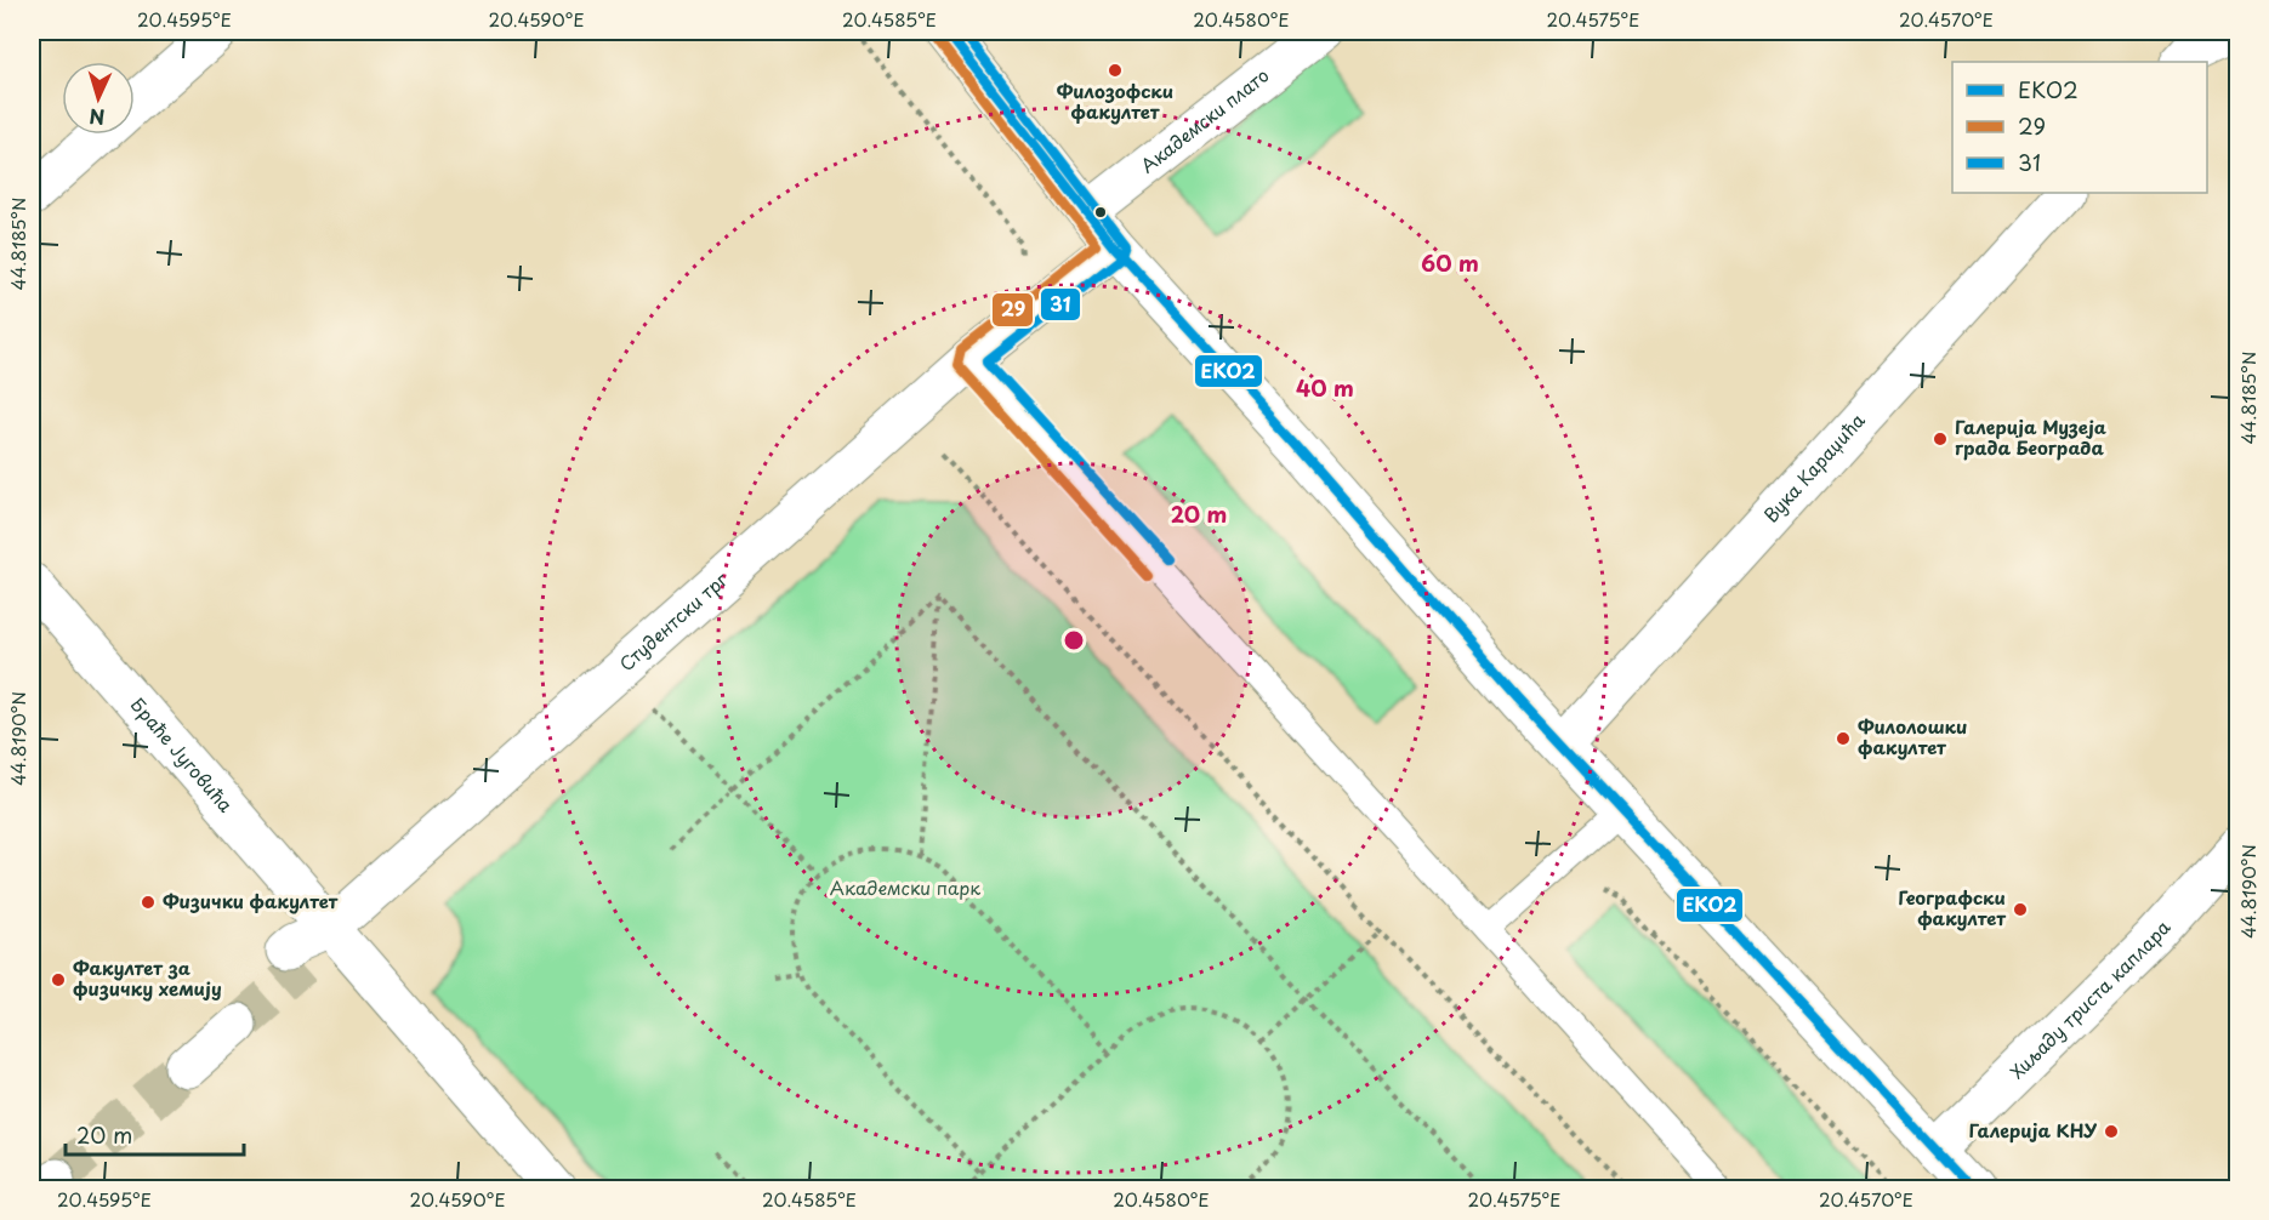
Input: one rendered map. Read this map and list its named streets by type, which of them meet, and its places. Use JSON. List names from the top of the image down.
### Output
{
  "streets": {
    "street": [
      "Академски плато",
      "Вука Караџића",
      "Студентски трг",
      "Браће Југовића",
      "Хиљаду триста каплара"
    ]
  },
  "crossings": [
    ["Студентски трг", "Браће Југовића"]
  ],
  "parks": ["Академски парк"],
  "places": [
    "Филозофски факултет",
    "Галерија Музеја града Београда",
    "Филолошки факултет",
    "Физички факултет",
    "Географски факултет",
    "Факултет за физичку хемију",
    "Галерија КНУ"
  ],
  "lines": ["transit line EKO2", "transit line 31", "transit line 29"],
  "legend": ["EKO2", "29", "31"],
  "scale_bar": "20 m",
  "north": "bottom",
  "coordinates": [
    "20.4595°E",
    "20.4590°E",
    "20.4585°E",
    "20.4580°E",
    "20.4575°E",
    "20.4570°E",
    "44.8185°N",
    "44.8190°N"
  ],
  "rings": ["60 m", "40 m", "20 m"]
}
